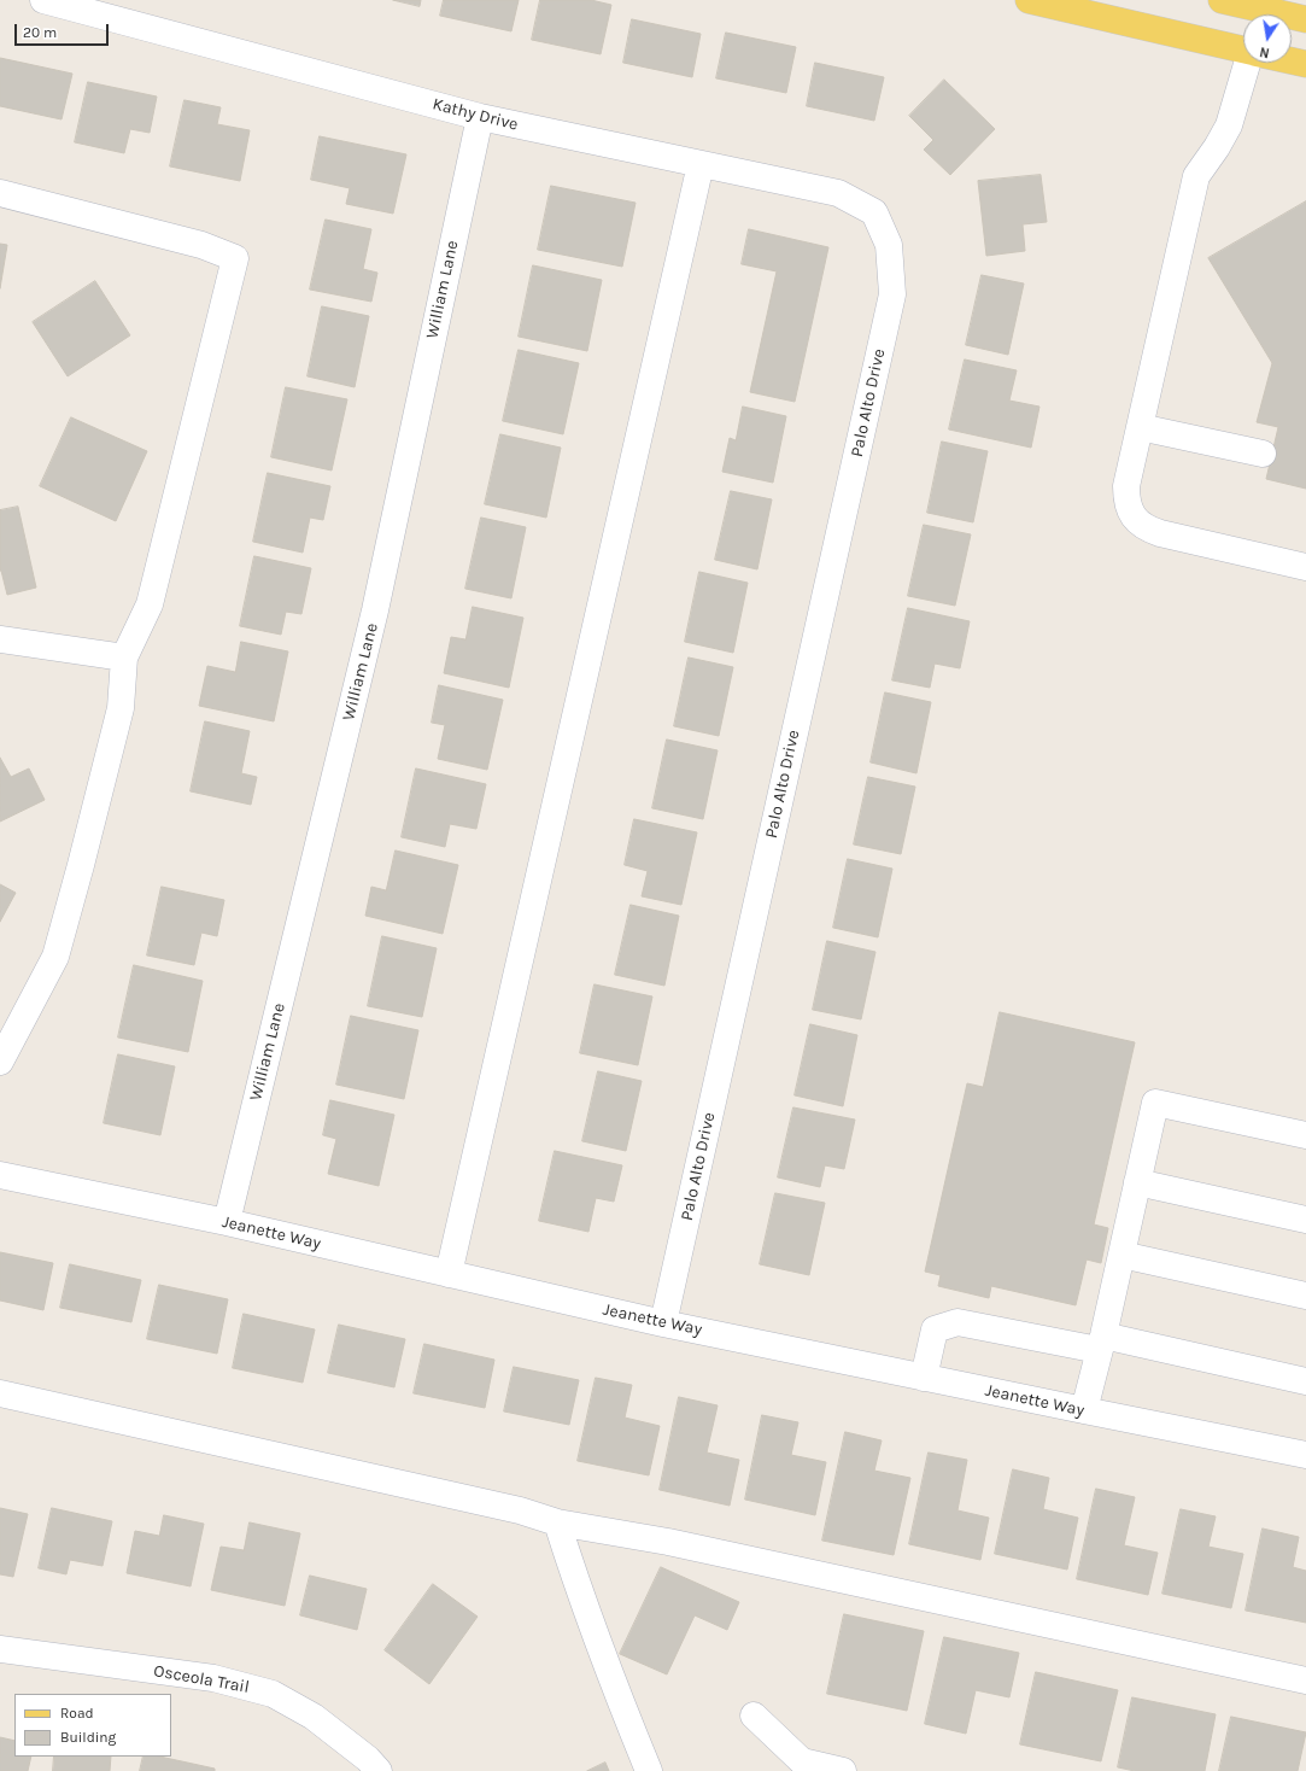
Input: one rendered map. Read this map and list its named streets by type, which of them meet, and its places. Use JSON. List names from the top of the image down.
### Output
{
  "streets": {
    "street": [
      "Kathy Drive",
      "William Lane",
      "Palo Alto Drive",
      "Jeanette Way",
      "Osceola Trail"
    ]
  },
  "crossings": [
    ["Kathy Drive", "William Lane"],
    ["Kathy Drive", "Palo Alto Drive"],
    ["William Lane", "Jeanette Way"],
    ["Palo Alto Drive", "Jeanette Way"]
  ],
  "legend": ["Road", "Building"],
  "scale_bar": "20 m",
  "north": "bottom"
}
